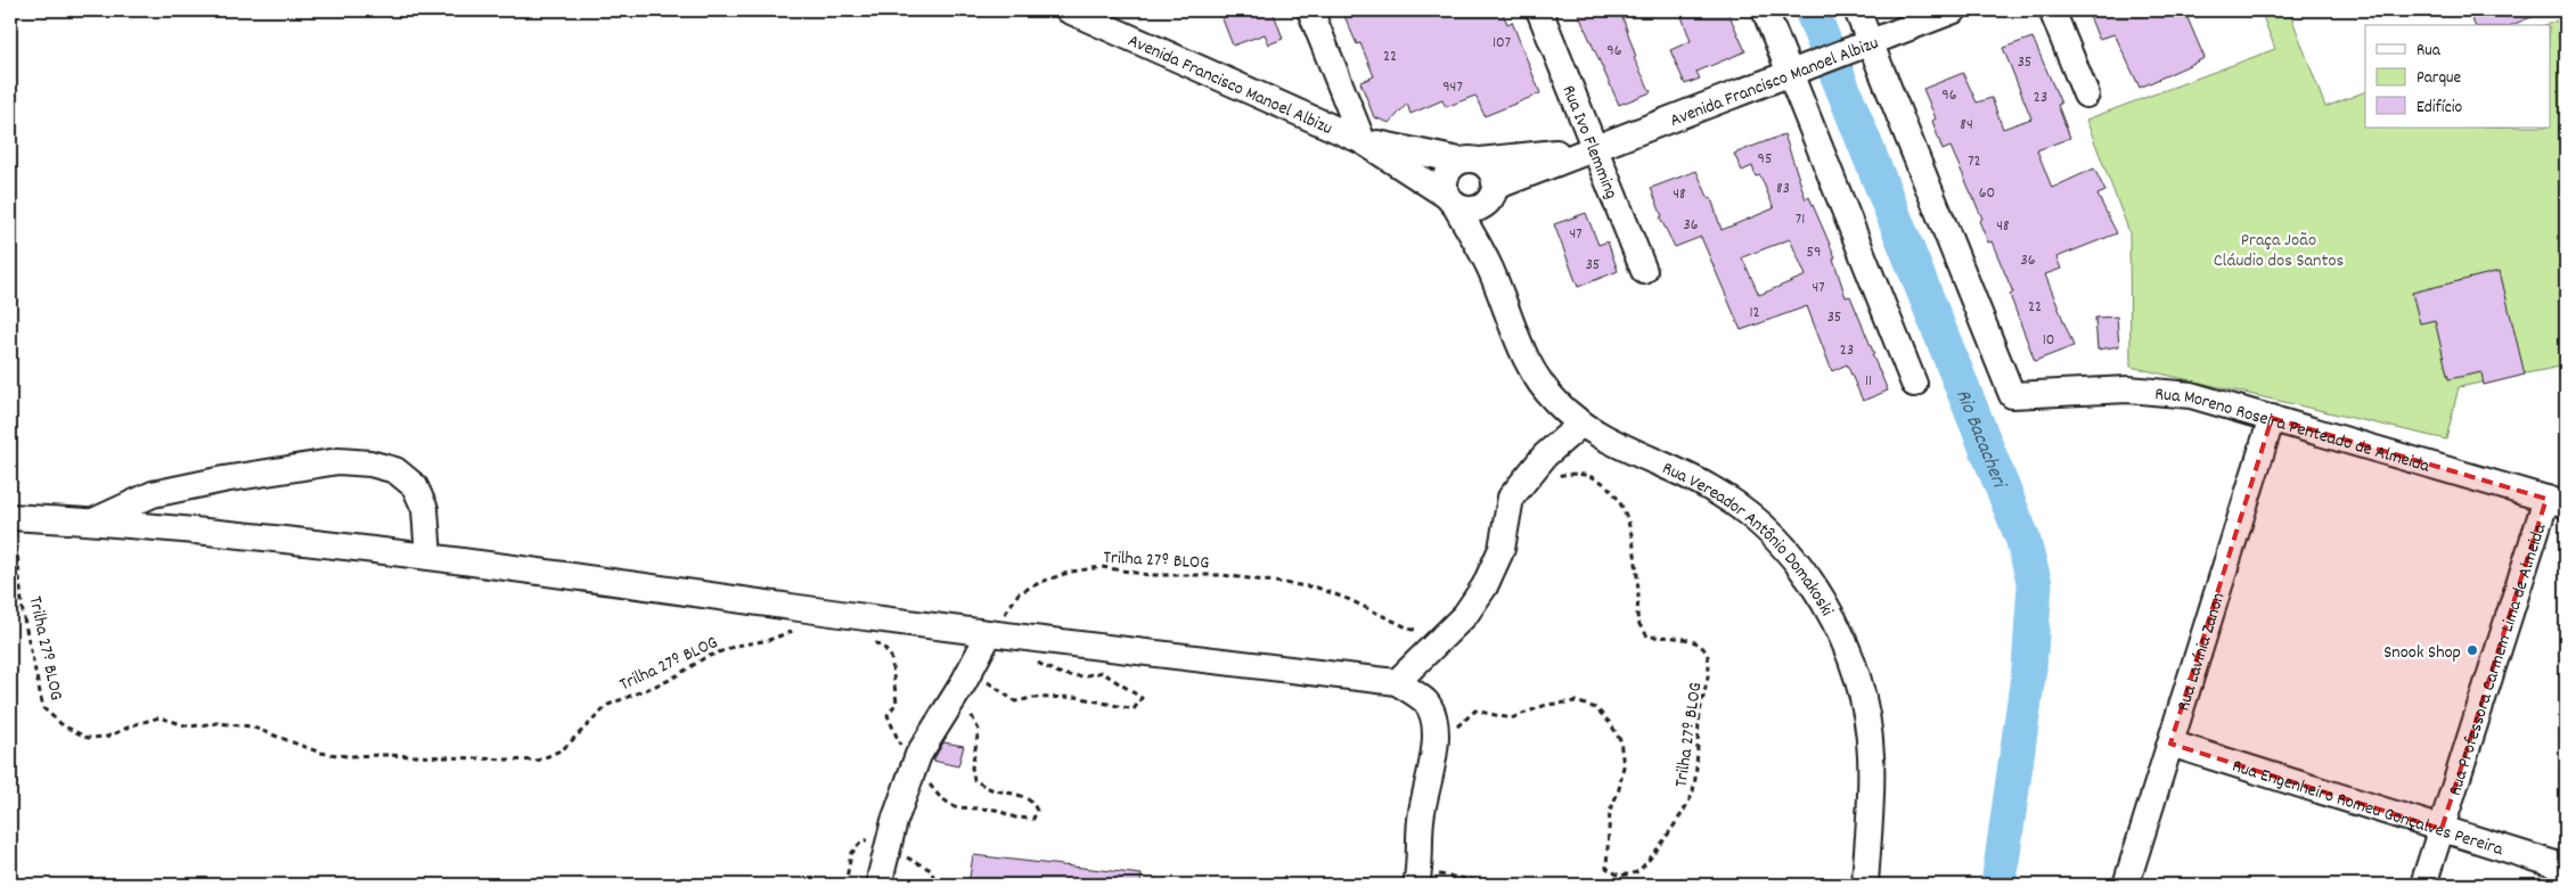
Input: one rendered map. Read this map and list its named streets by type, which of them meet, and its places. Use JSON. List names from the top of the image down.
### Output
{
  "streets": {
    "street": [
      "Avenida Francisco Manoel Albizu",
      "Rua Ivo Flemming",
      "Rua Moreno Roseira Penteado de Almeida",
      "Rua Vereador Antônio Domakoski",
      "Rua Lavínia Zanon",
      "Rua Professora Carmem Lima de Almeida",
      "Rua Engenheiro Romeu Gonçalves Pereira"
    ],
    "path": ["Trilha 27º BLOG"]
  },
  "crossings": [
    ["Avenida Francisco Manoel Albizu", "Rua Ivo Flemming"],
    ["Avenida Francisco Manoel Albizu", "Rua Moreno Roseira Penteado de Almeida"],
    ["Avenida Francisco Manoel Albizu", "Rua Vereador Antônio Domakoski"],
    ["Rua Moreno Roseira Penteado de Almeida", "Rua Lavínia Zanon"],
    ["Rua Moreno Roseira Penteado de Almeida", "Rua Professora Carmem Lima de Almeida"],
    ["Rua Lavínia Zanon", "Rua Engenheiro Romeu Gonçalves Pereira"],
    ["Rua Professora Carmem Lima de Almeida", "Rua Engenheiro Romeu Gonçalves Pereira"]
  ],
  "water": ["Rio Bacacheri"],
  "parks": ["Praça João Cláudio dos Santos"],
  "places": ["Snook Shop"],
  "house_numbers": [
    "107",
    "96",
    "22",
    "35",
    "947",
    "96",
    "23",
    "84",
    "95",
    "72",
    "83",
    "60",
    "48",
    "71",
    "36",
    "48",
    "47",
    "59",
    "36",
    "35",
    "47",
    "22",
    "12",
    "35",
    "10",
    "23",
    "11"
  ],
  "legend": ["Rua", "Parque", "Edifício"]
}
